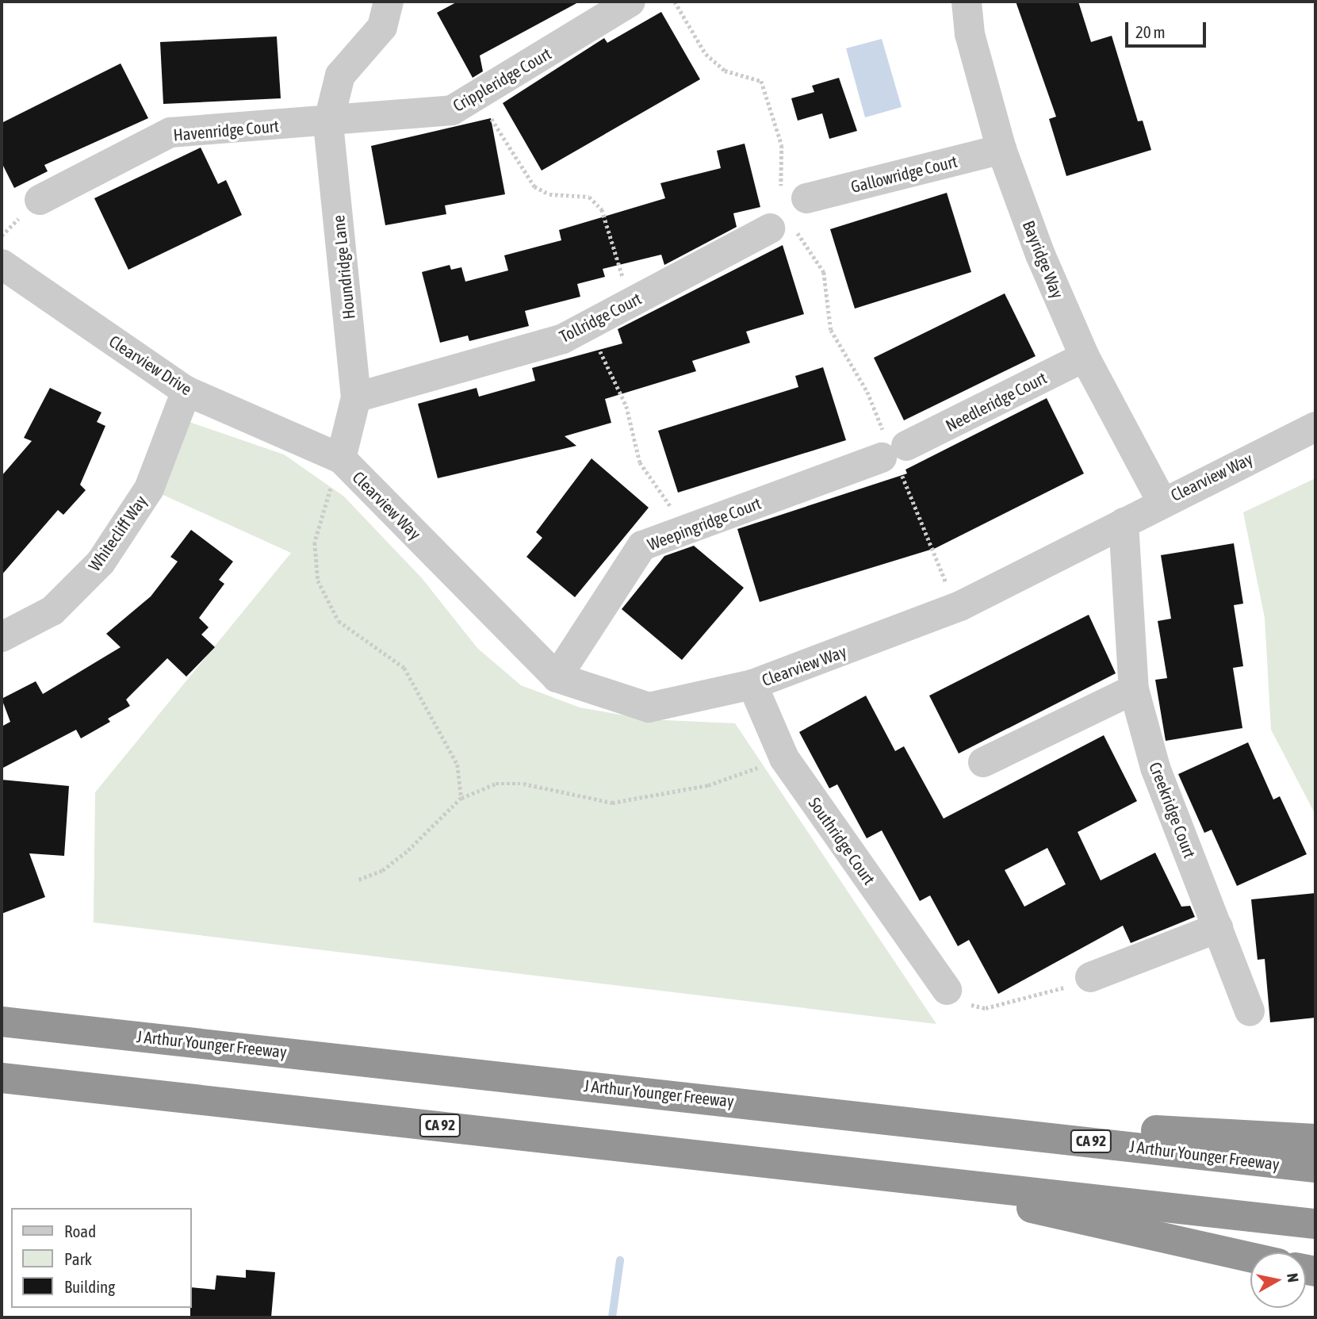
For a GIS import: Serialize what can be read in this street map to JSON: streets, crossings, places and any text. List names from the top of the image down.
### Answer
{
  "streets": {
    "highway": ["J Arthur Younger Freeway", "CA 92"],
    "street": [
      "Crippleridge Court",
      "Havenridge Court",
      "Gallowridge Court",
      "Bayridge Way",
      "Houndridge Lane",
      "Tollridge Court",
      "Clearview Drive",
      "Needleridge Court",
      "Clearview Way",
      "Weepingridge Court",
      "Whitecliff Way",
      "Creekridge Court",
      "Southridge Court"
    ]
  },
  "crossings": [
    ["Crippleridge Court", "Havenridge Court"],
    ["Crippleridge Court", "Houndridge Lane"],
    ["Havenridge Court", "Houndridge Lane"],
    ["Gallowridge Court", "Bayridge Way"],
    ["Bayridge Way", "Needleridge Court"],
    ["Bayridge Way", "Clearview Way"],
    ["Houndridge Lane", "Tollridge Court"],
    ["Houndridge Lane", "Clearview Drive"],
    ["Houndridge Lane", "Clearview Way"],
    ["Clearview Drive", "Clearview Way"],
    ["Clearview Drive", "Whitecliff Way"],
    ["Needleridge Court", "Weepingridge Court"],
    ["Clearview Way", "Weepingridge Court"],
    ["Clearview Way", "Creekridge Court"],
    ["Clearview Way", "Southridge Court"]
  ],
  "legend": ["Road", "Park", "Building"],
  "scale_bar": "20 m",
  "north": "right"
}
